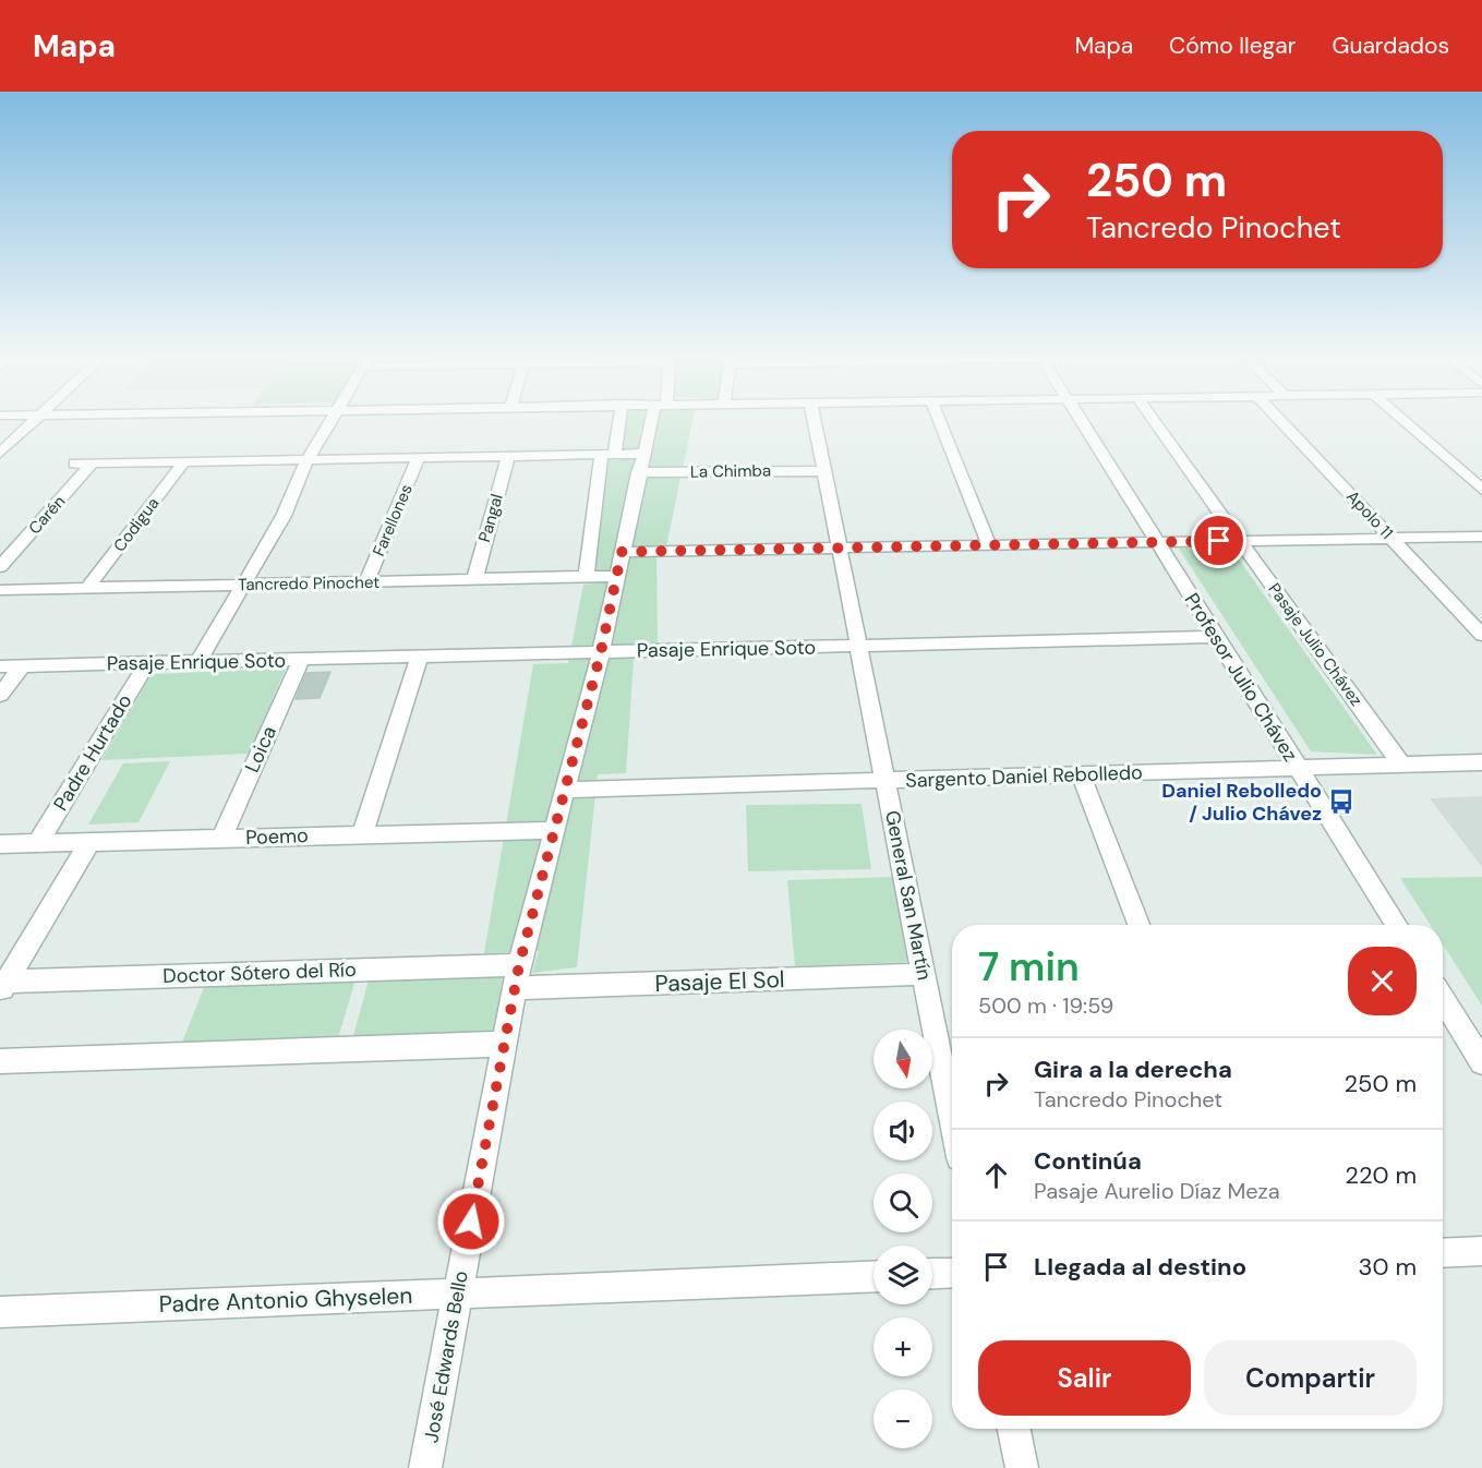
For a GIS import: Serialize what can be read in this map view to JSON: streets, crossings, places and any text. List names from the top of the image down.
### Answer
{
  "streets": {
    "street": [
      "La Chimba",
      "Carén",
      "Apolo 11",
      "Pangal",
      "Farellones",
      "Codigua",
      "Tancredo Pinochet",
      "Pasaje Julio Chávez",
      "Pasaje Enrique Soto",
      "Profesor Julio Chávez",
      "Loica",
      "Padre Hurtado",
      "Sargento Daniel Rebolledo",
      "Poemo",
      "General San Martín",
      "Doctor Sótero del Río",
      "Pasaje El Sol",
      "Padre Antonio Ghyselen",
      "José Edwards Bello"
    ]
  },
  "crossings": [
    ["La Chimba", "Carén"],
    ["La Chimba", "Pangal"],
    ["La Chimba", "Farellones"],
    ["La Chimba", "Codigua"],
    ["La Chimba", "General San Martín"],
    ["La Chimba", "José Edwards Bello"],
    ["Pangal", "Tancredo Pinochet"],
    ["Farellones", "Tancredo Pinochet"],
    ["Codigua", "Tancredo Pinochet"],
    ["Tancredo Pinochet", "José Edwards Bello"],
    ["Pasaje Julio Chávez", "Sargento Daniel Rebolledo"],
    ["Pasaje Enrique Soto", "Profesor Julio Chávez"],
    ["Pasaje Enrique Soto", "Loica"],
    ["Pasaje Enrique Soto", "Padre Hurtado"],
    ["Pasaje Enrique Soto", "General San Martín"],
    ["Pasaje Enrique Soto", "José Edwards Bello"],
    ["Profesor Julio Chávez", "Sargento Daniel Rebolledo"],
    ["Loica", "Poemo"],
    ["Padre Hurtado", "Poemo"],
    ["Sargento Daniel Rebolledo", "General San Martín"],
    ["Sargento Daniel Rebolledo", "José Edwards Bello"],
    ["Poemo", "José Edwards Bello"],
    ["General San Martín", "Pasaje El Sol"],
    ["Doctor Sótero del Río", "Pasaje El Sol"],
    ["Doctor Sótero del Río", "José Edwards Bello"],
    ["Pasaje El Sol", "José Edwards Bello"],
    ["Padre Antonio Ghyselen", "José Edwards Bello"]
  ],
  "places": {
    "bus stop": ["Daniel Rebolledo / Julio Chávez"]
  },
  "north": "bottom",
  "page": {
    "header": "Mapa",
    "nav": ["Mapa", "Cómo llegar", "Guardados"],
    "turn": ["250 m", "Tancredo Pinochet"],
    "heading": ["7 min", "500 m · 19:59"],
    "map_buttons": ["+", "−"],
    "list": [
      {
        "name": "Gira a la derecha",
        "note": "Tancredo Pinochet",
        "value": "250 m"
      },
      {
        "name": "Continúa",
        "note": "Pasaje Aurelio Díaz Meza",
        "value": "220 m"
      },
      {
        "name": "Llegada al destino",
        "value": "30 m"
      }
    ],
    "buttons": ["Salir", "Compartir"]
  }
}
